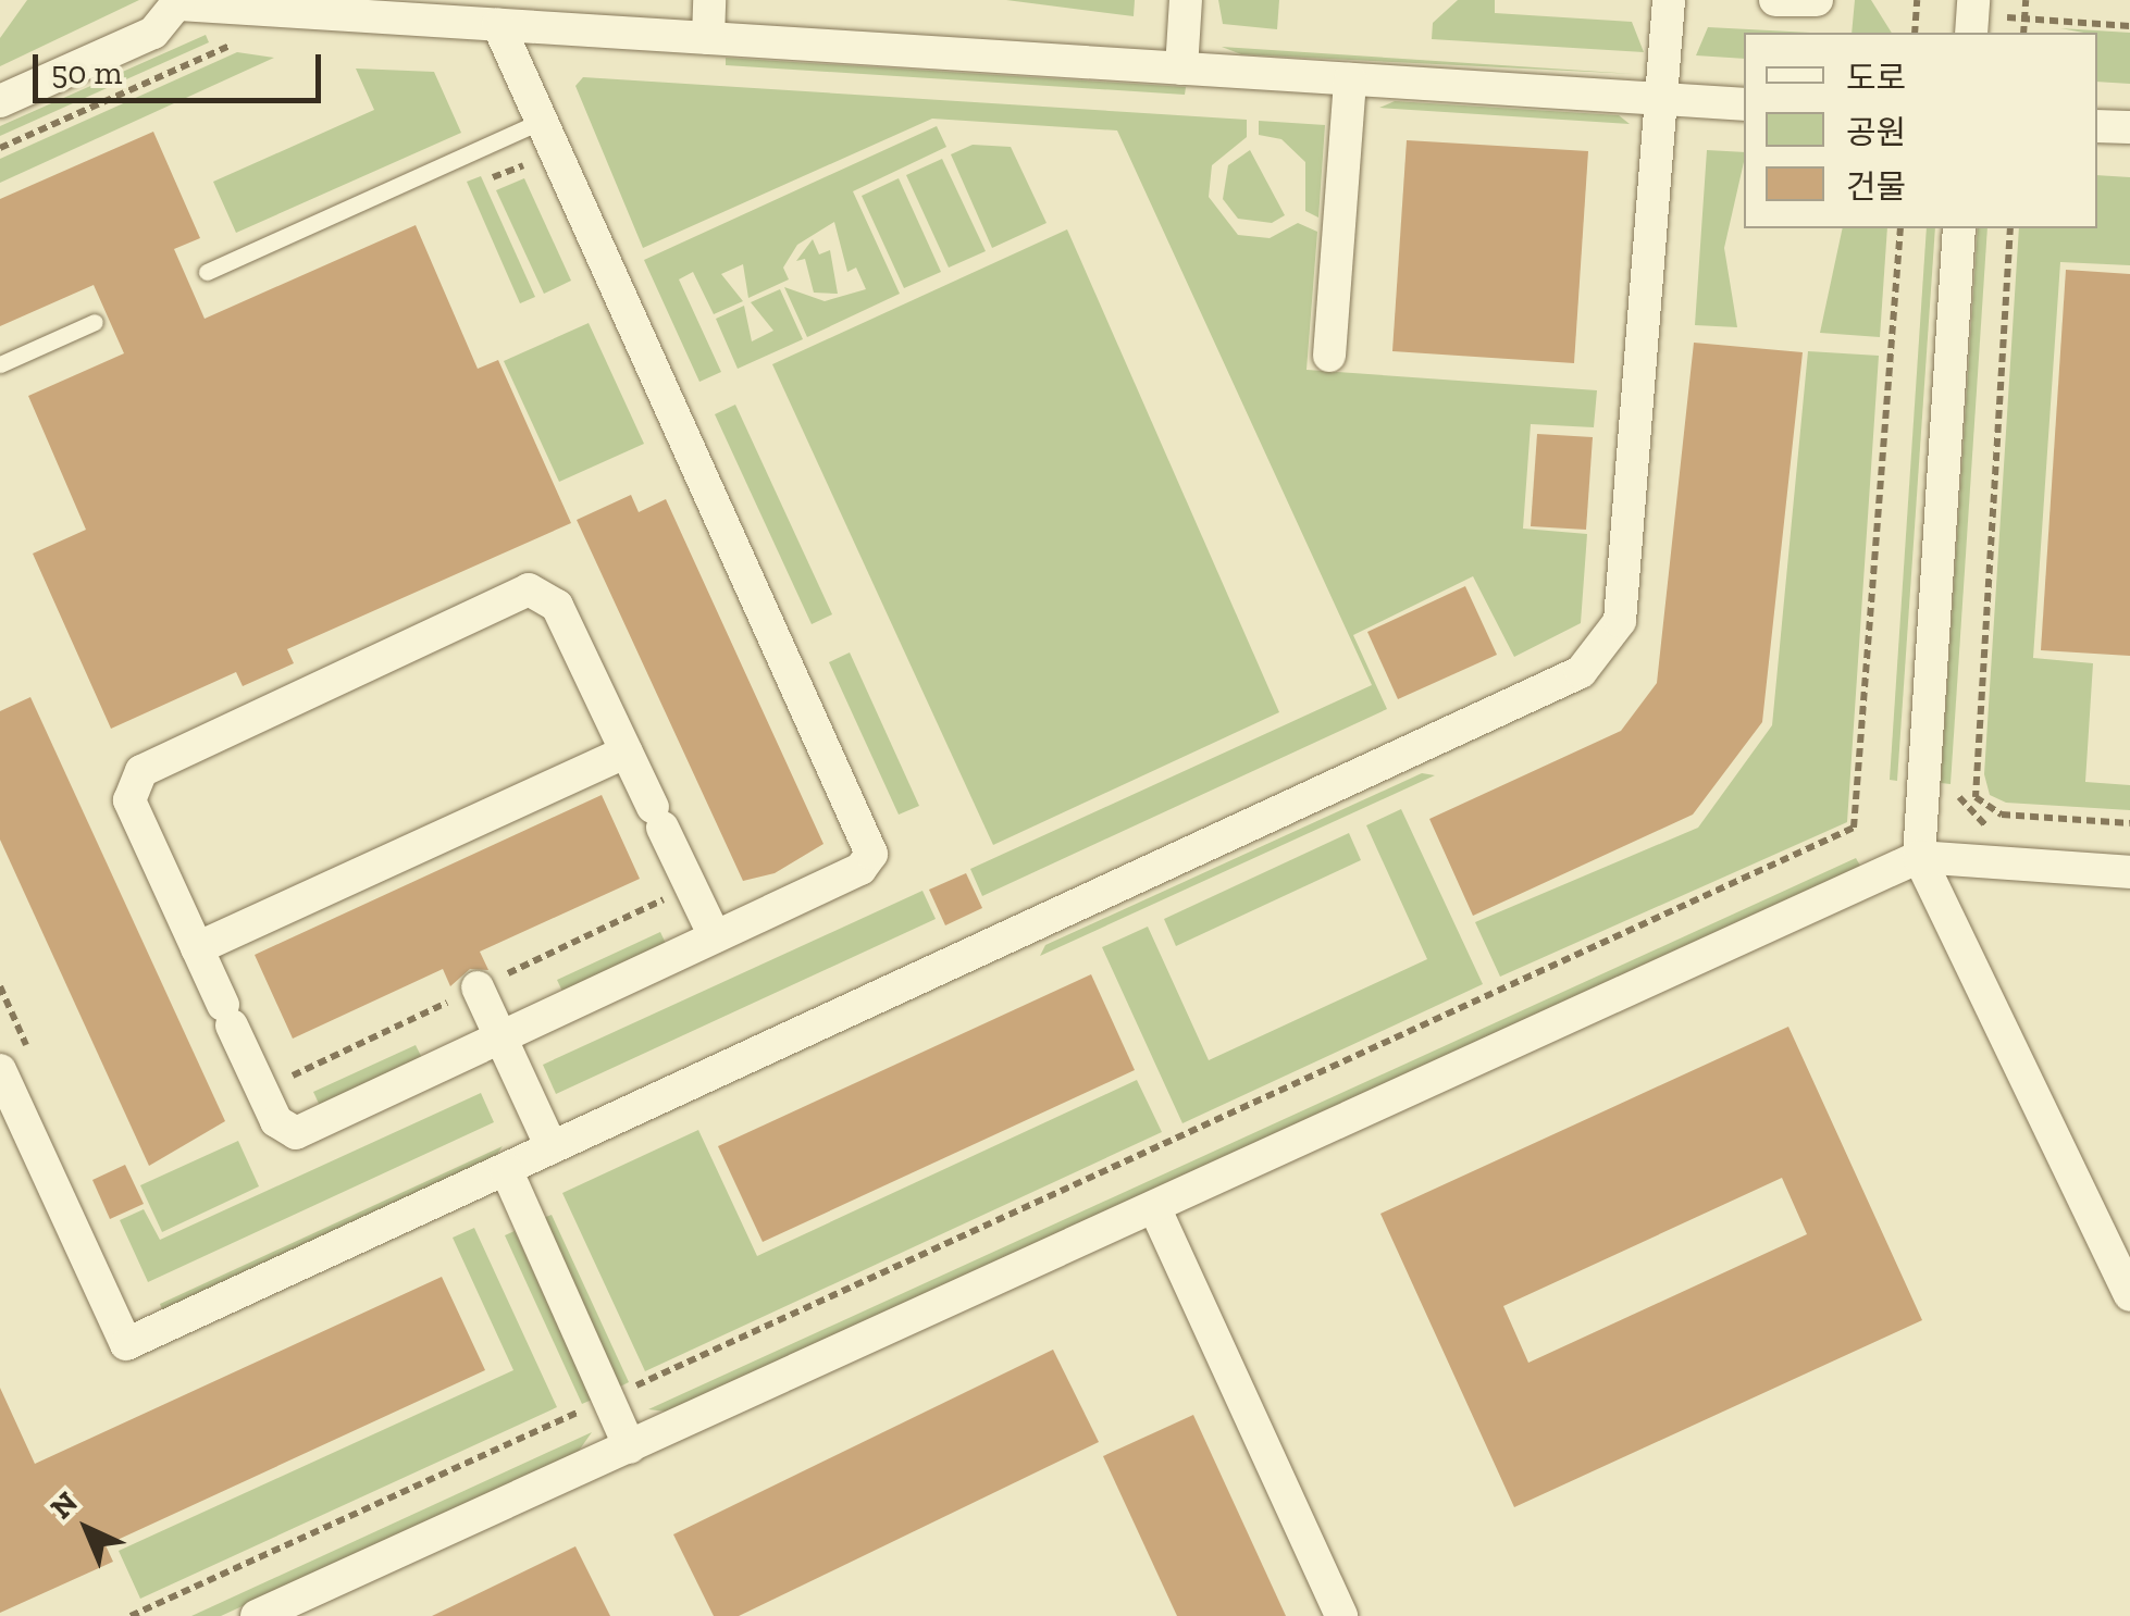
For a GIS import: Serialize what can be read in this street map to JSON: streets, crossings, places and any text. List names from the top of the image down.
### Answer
{
  "legend": ["도로", "공원", "건물"],
  "scale_bar": "50 m",
  "north": "top left"
}
